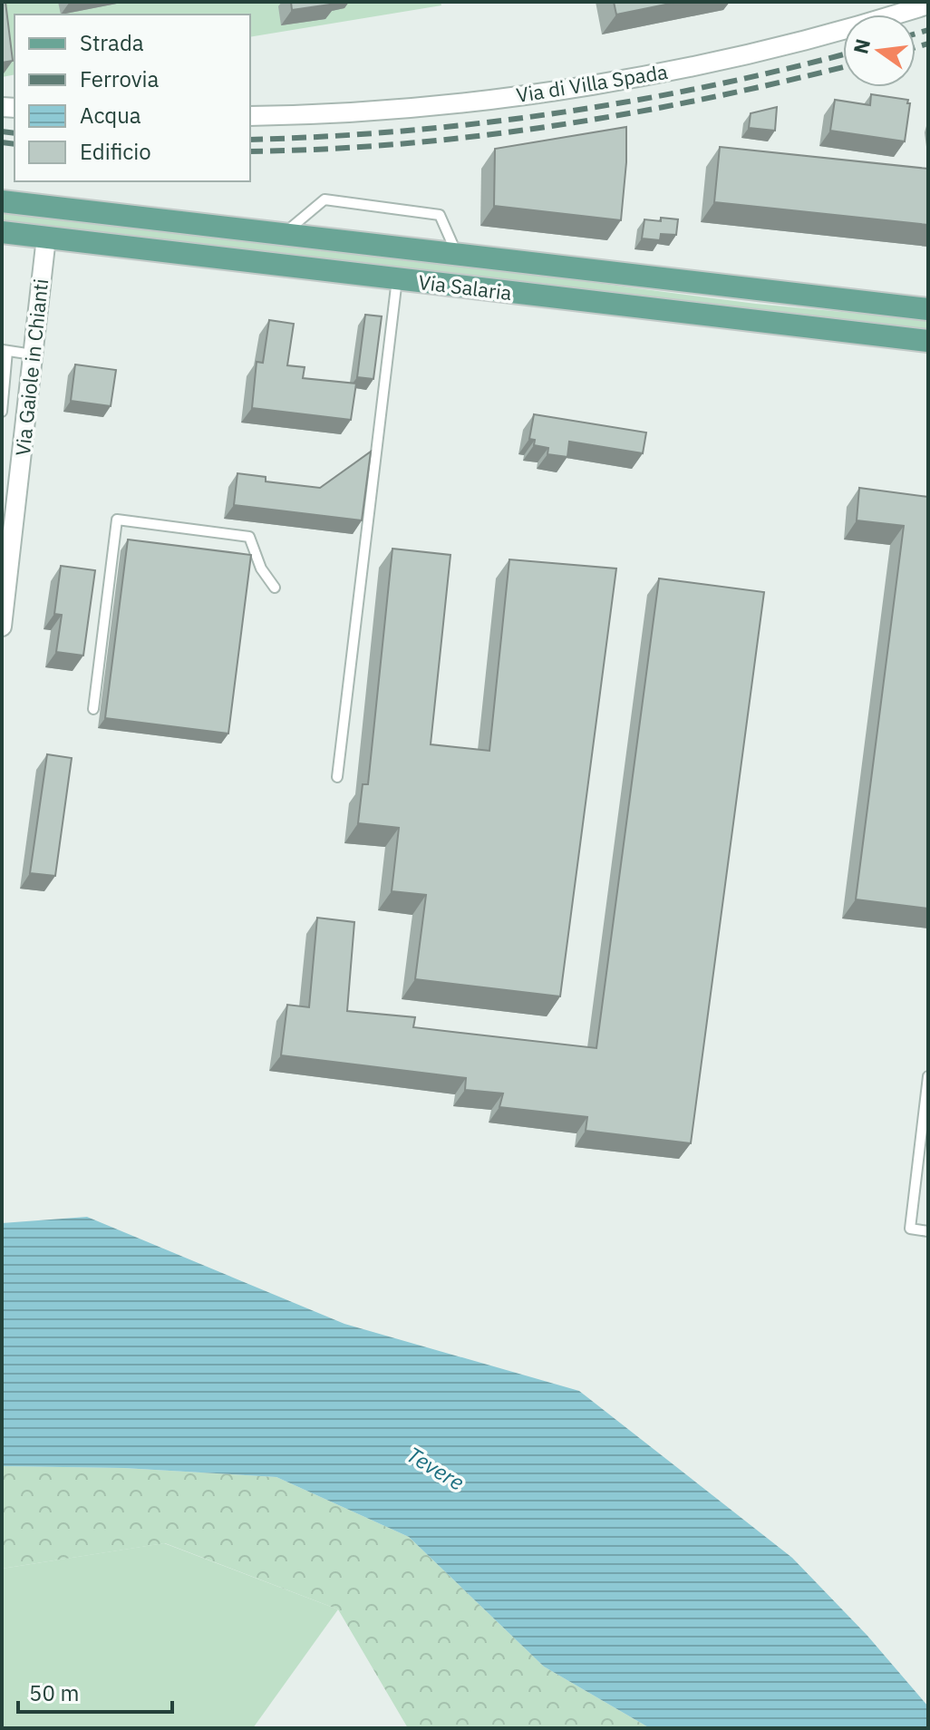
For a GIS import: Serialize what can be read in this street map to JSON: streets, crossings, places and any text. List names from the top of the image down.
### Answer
{
  "streets": {
    "main road": ["Via Salaria"],
    "street": ["Via di Villa Spada", "Via Gaiole in Chianti"]
  },
  "crossings": [
    ["Via Salaria", "Via Gaiole in Chianti"]
  ],
  "water": ["Tevere"],
  "legend": [
    "Strada",
    "Ferrovia",
    "Acqua",
    "Edificio"
  ],
  "scale_bar": "50 m",
  "north": "left"
}
